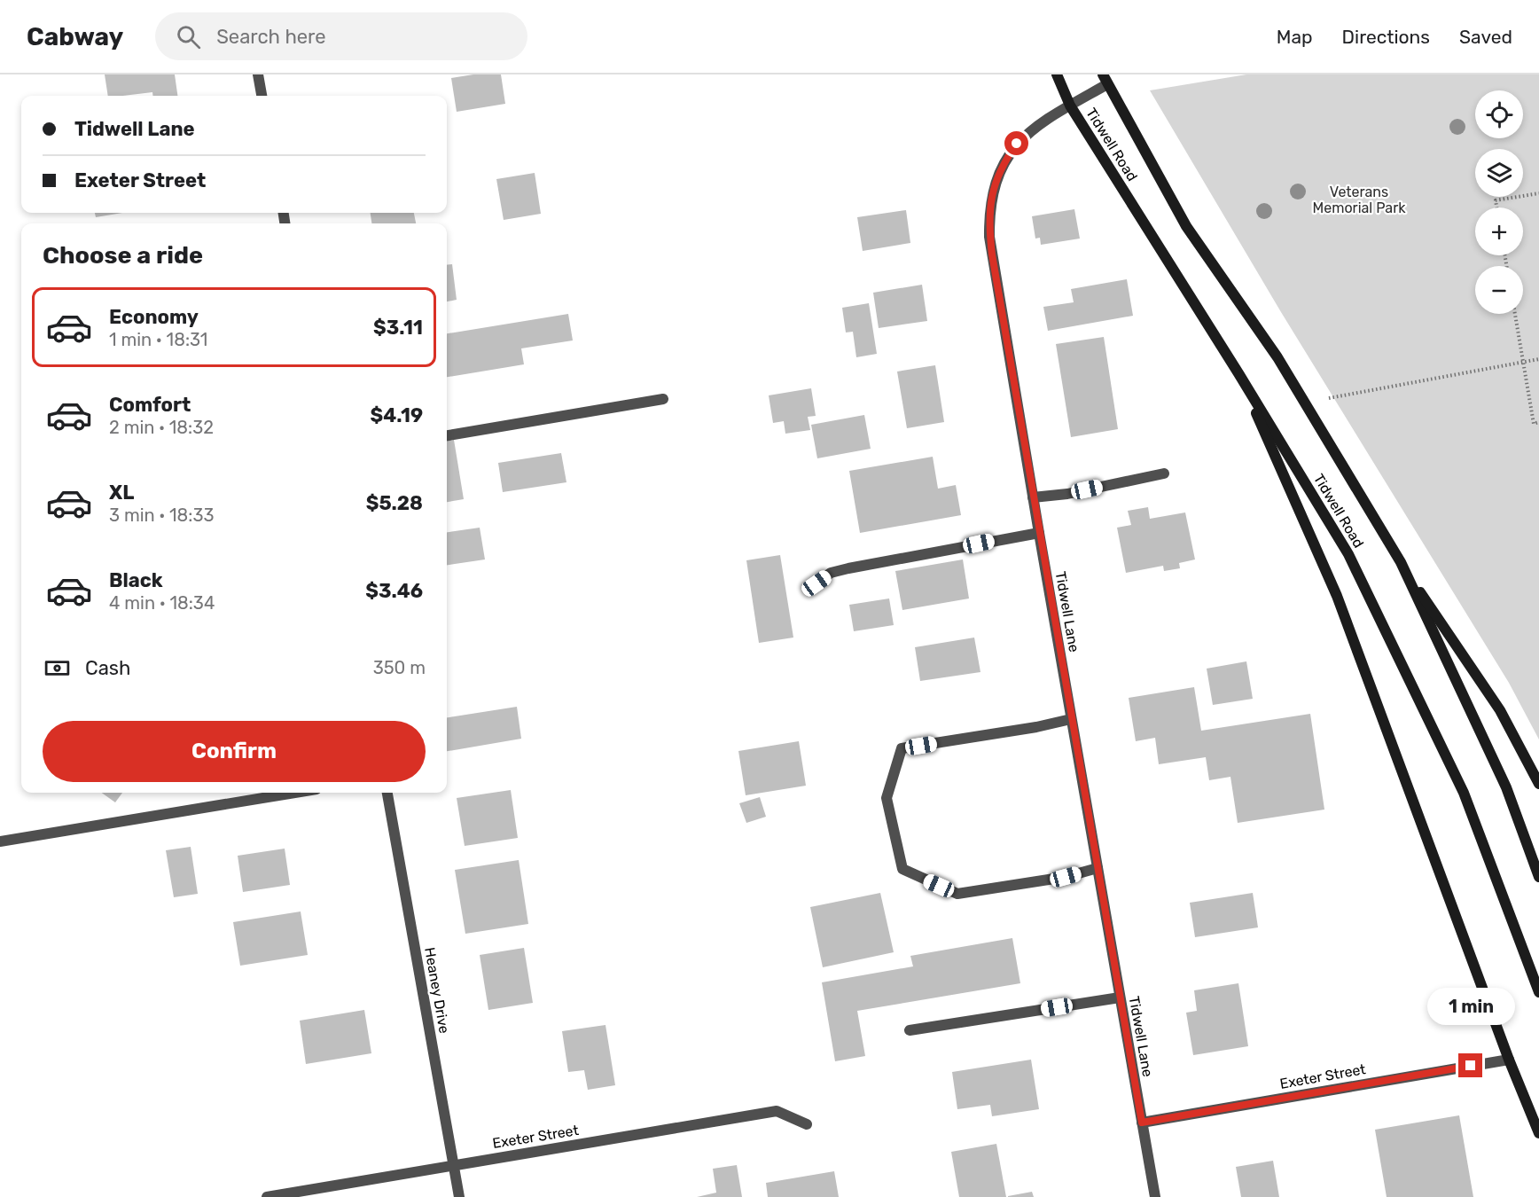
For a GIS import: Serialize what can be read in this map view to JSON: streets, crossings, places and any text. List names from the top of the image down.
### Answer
{
  "streets": {
    "main road": ["Tidwell Road"],
    "street": ["Tidwell Lane", "Heaney Drive", "Exeter Street"]
  },
  "crossings": [
    ["Tidwell Road", "Tidwell Lane"],
    ["Tidwell Lane", "Exeter Street"],
    ["Heaney Drive", "Exeter Street"]
  ],
  "parks": ["Veterans Memorial Park"],
  "page": {
    "header": "Cabway",
    "search": "Search here",
    "nav": ["Map", "Directions", "Saved"],
    "map_buttons": ["+", "−"],
    "banner": ["Tidwell Lane", "Exeter Street"],
    "heading": "Choose a ride",
    "list": [
      {
        "name": "Economy",
        "note": "1 min · 18:31",
        "value": "$3.11"
      },
      {
        "name": "Comfort",
        "note": "2 min · 18:32",
        "value": "$4.19"
      },
      {
        "name": "XL",
        "note": "3 min · 18:33",
        "value": "$5.28"
      },
      {
        "name": "Black",
        "note": "4 min · 18:34",
        "value": "$3.46"
      }
    ],
    "pay": ["Cash", "350 m"],
    "buttons": "Confirm",
    "bubble": "1 min"
  }
}
